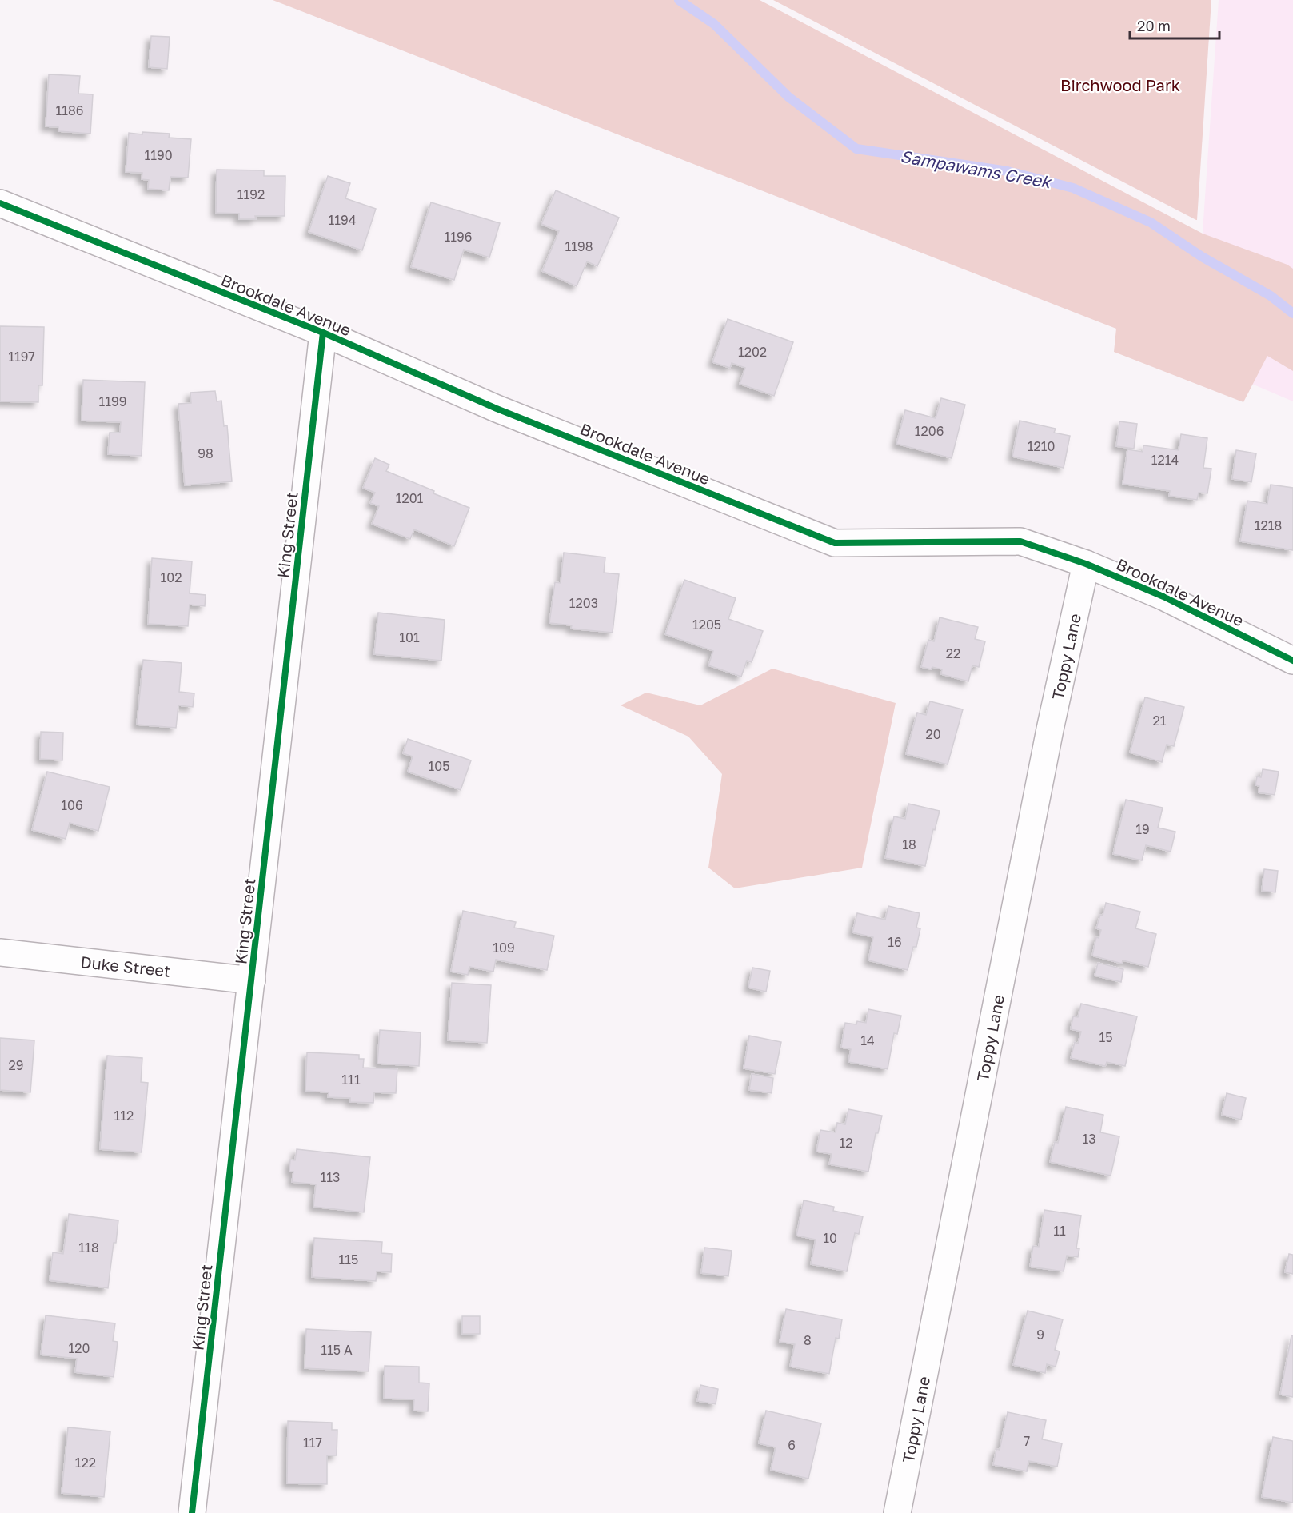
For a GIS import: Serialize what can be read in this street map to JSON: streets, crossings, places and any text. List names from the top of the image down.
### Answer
{
  "streets": {
    "street": [
      "Brookdale Avenue",
      "King Street",
      "Toppy Lane",
      "Duke Street"
    ]
  },
  "crossings": [
    ["Brookdale Avenue", "King Street"],
    ["Brookdale Avenue", "Toppy Lane"],
    ["King Street", "Duke Street"]
  ],
  "water": ["Sampawams Creek"],
  "parks": ["Birchwood Park"],
  "house_numbers": [
    "1186",
    "1190",
    "1192",
    "1194",
    "1196",
    "1198",
    "1202",
    "1197",
    "1199",
    "1206",
    "1210",
    "98",
    "1214",
    "1201",
    "1218",
    "102",
    "1203",
    "1205",
    "101",
    "22",
    "21",
    "20",
    "105",
    "106",
    "19",
    "18",
    "16",
    "109",
    "15",
    "14",
    "29",
    "111",
    "112",
    "13",
    "12",
    "113",
    "11",
    "10",
    "118",
    "115",
    "9",
    "8",
    "120",
    "115 A",
    "7",
    "117",
    "6",
    "122"
  ],
  "scale_bar": "20 m"
}
